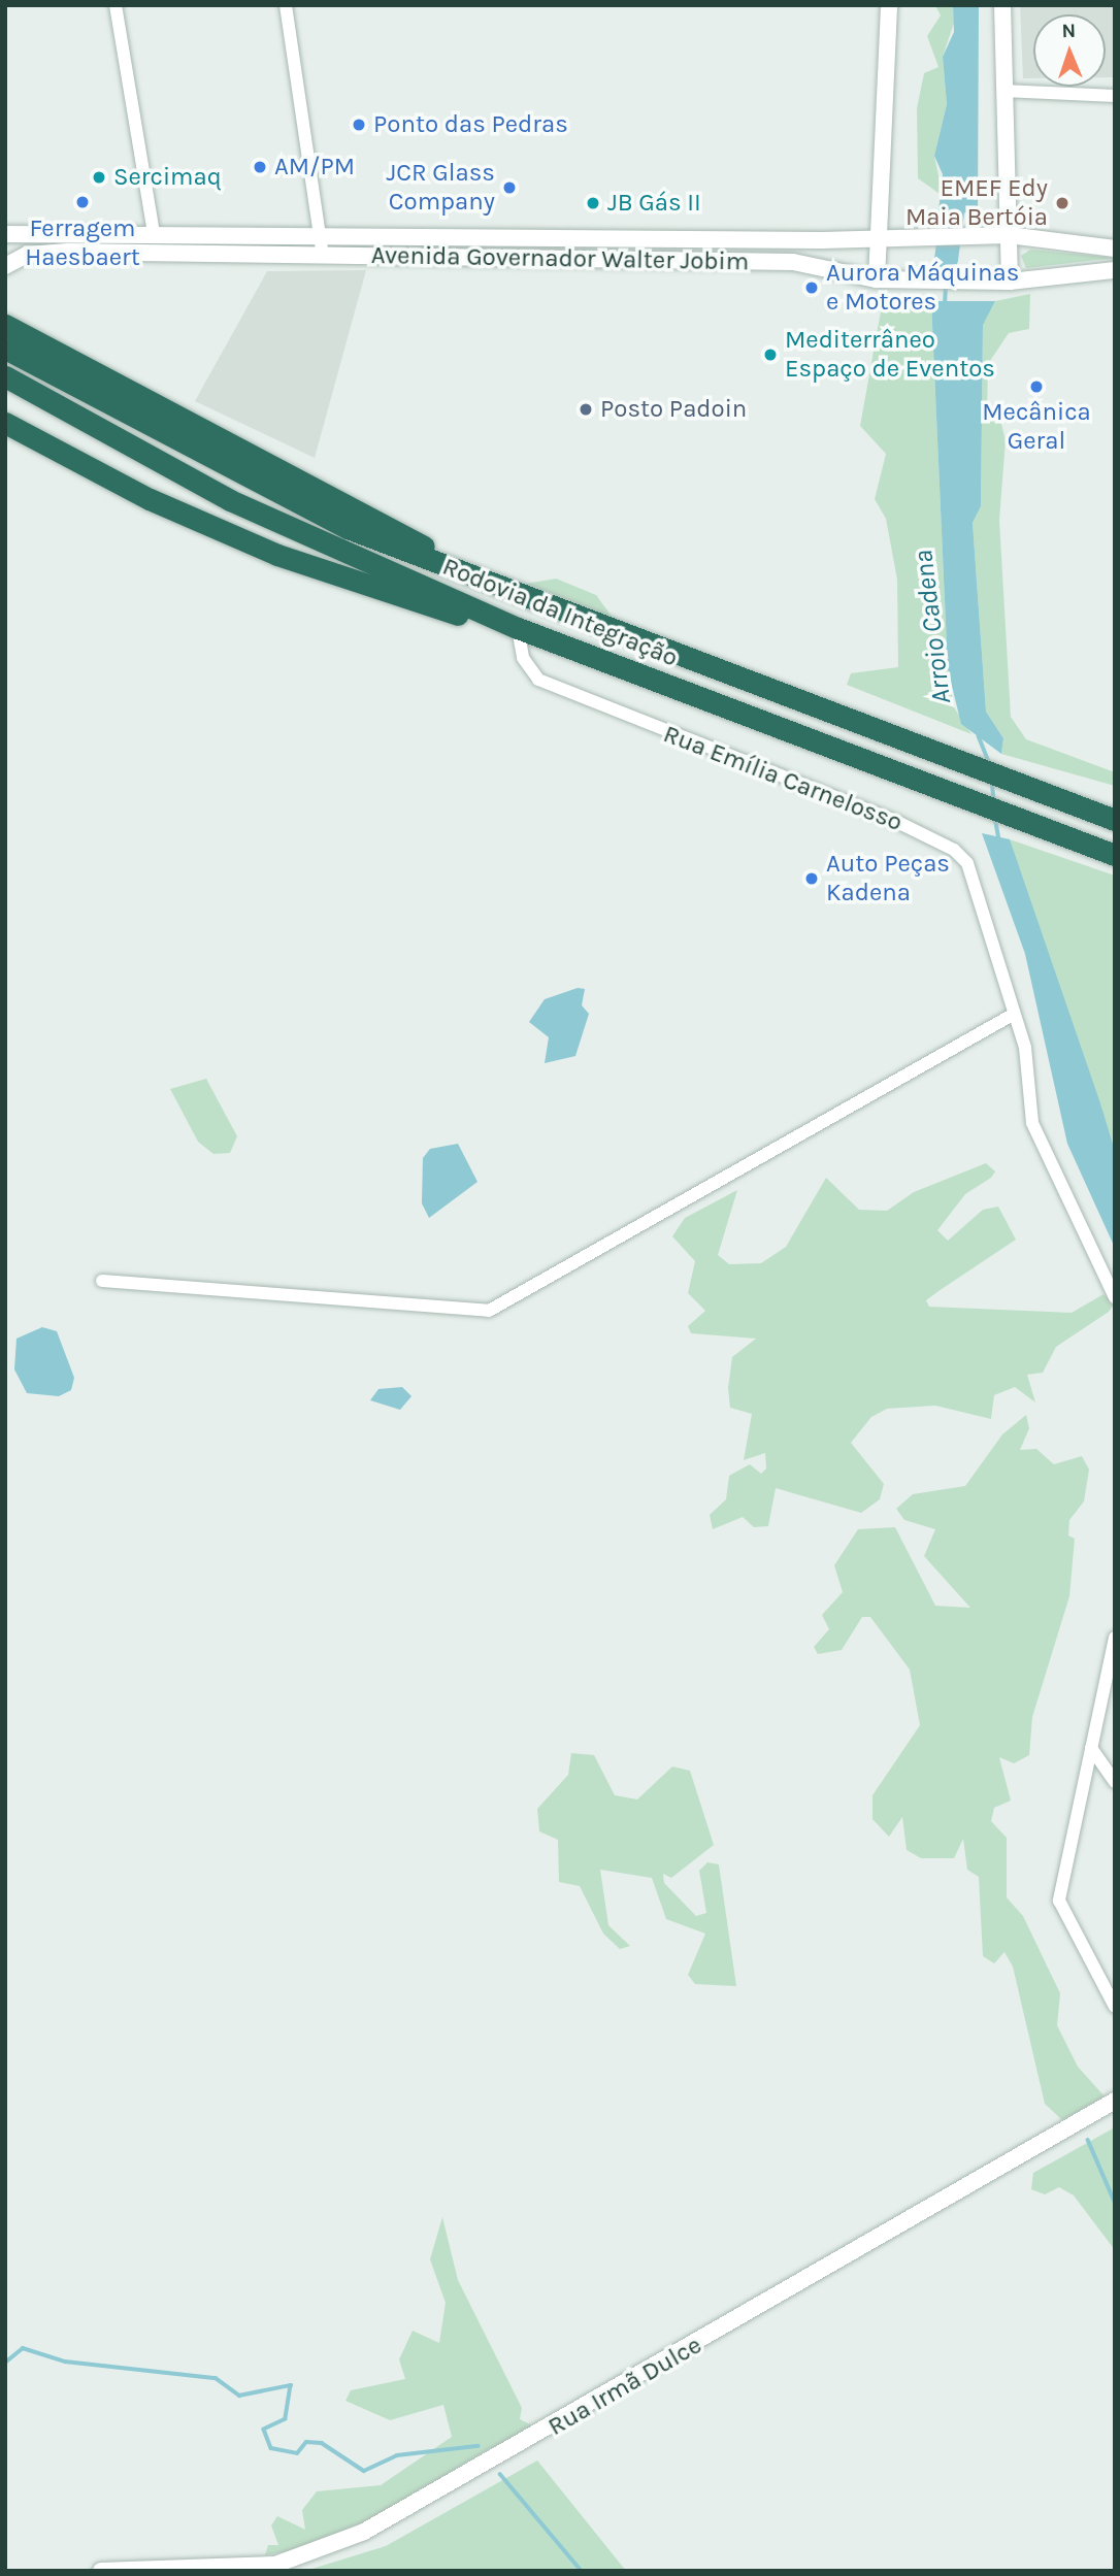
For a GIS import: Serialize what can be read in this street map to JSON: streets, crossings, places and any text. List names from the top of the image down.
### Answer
{
  "streets": {
    "highway": ["Rodovia da Integração"],
    "main road": ["Avenida Governador Walter Jobim", "Rua Irmã Dulce"],
    "street": ["Rua Emília Carnelosso"]
  },
  "crossings": [
    ["Rodovia da Integração", "Rua Emília Carnelosso"]
  ],
  "water": ["Arroio Cadena"],
  "places": [
    "Ponto das Pedras",
    "AM/PM",
    "Sercimaq",
    "JCR Glass Company",
    "Ferragem Haesbaert",
    "JB Gás II",
    "EMEF Edy Maia Bertóia",
    "Aurora Máquinas e Motores",
    "Mediterrâneo Espaço de Eventos",
    "Mecânica Geral",
    "Posto Padoin",
    "Auto Peças Kadena"
  ],
  "north": "top"
}
